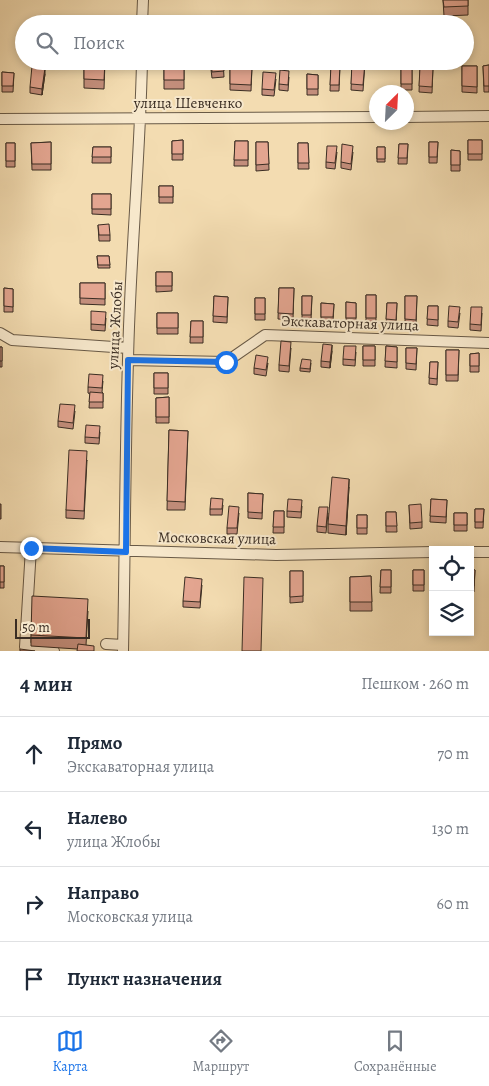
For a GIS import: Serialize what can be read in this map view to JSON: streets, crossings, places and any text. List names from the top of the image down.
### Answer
{
  "streets": {
    "street": [
      "улица Шевченко",
      "Экскаваторная улица",
      "улица Жлобы",
      "Московская улица"
    ]
  },
  "crossings": [
    ["улица Шевченко", "улица Жлобы"],
    ["Экскаваторная улица", "улица Жлобы"],
    ["улица Жлобы", "Московская улица"]
  ],
  "scale_bar": "50 m",
  "north": "top right",
  "page": {
    "search": "Поиск",
    "scale": "50 m",
    "heading": ["4 мин", "Пешком · 260 m"],
    "list": [
      ["Прямо", "Экскаваторная улица", "70 m"],
      ["Налево", "улица Жлобы", "130 m"],
      ["Направо", "Московская улица", "60 m"],
      "Пункт назначения"
    ],
    "nav": ["Карта", "Маршрут", "Сохранённые"]
  }
}
